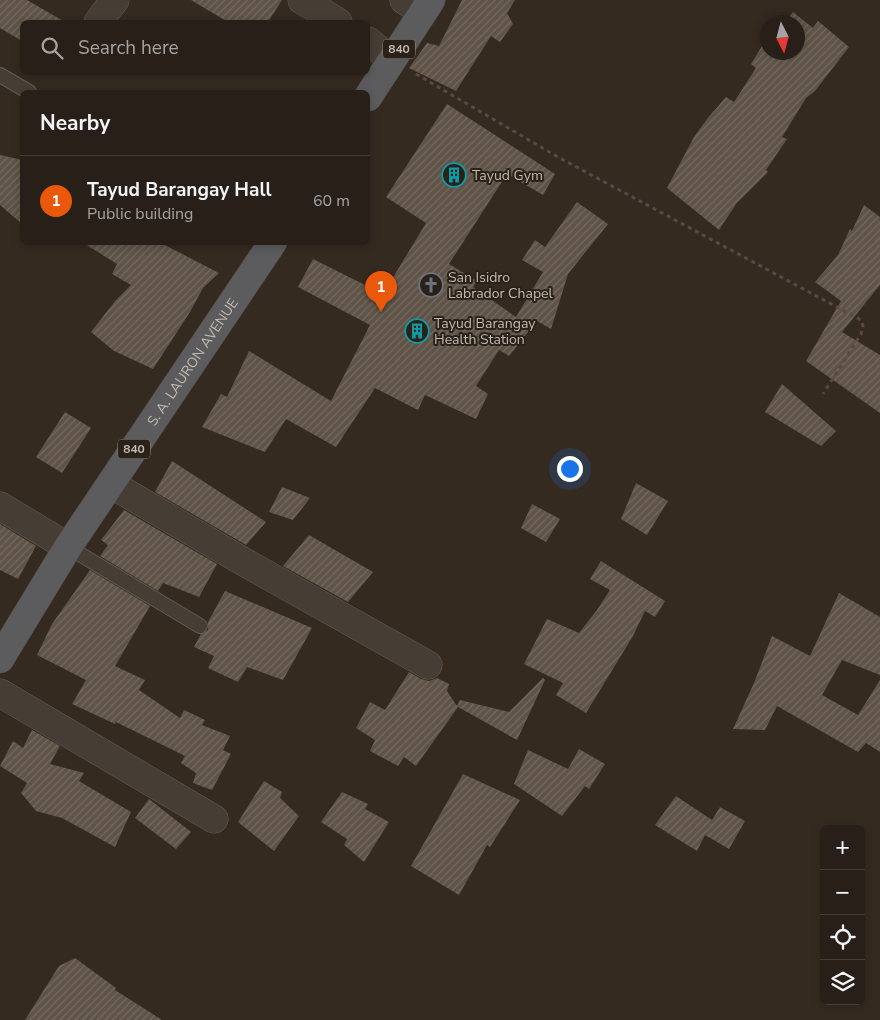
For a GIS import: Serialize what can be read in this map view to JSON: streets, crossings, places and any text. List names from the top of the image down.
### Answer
{
  "streets": {
    "highway": ["840", "S. A. LAURON AVENUE"]
  },
  "places": {
    "building": ["Tayud Gym", "Tayud Barangay Health Station"],
    "church": ["San Isidro Labrador Chapel"]
  },
  "north": "bottom",
  "page": {
    "search": "Search here",
    "heading": "Nearby",
    "list": [
      {
        "mark": "1",
        "name": "Tayud Barangay Hall",
        "note": "Public building",
        "value": "60 m"
      }
    ],
    "pins": "1",
    "map_buttons": ["+", "−"]
  }
}
